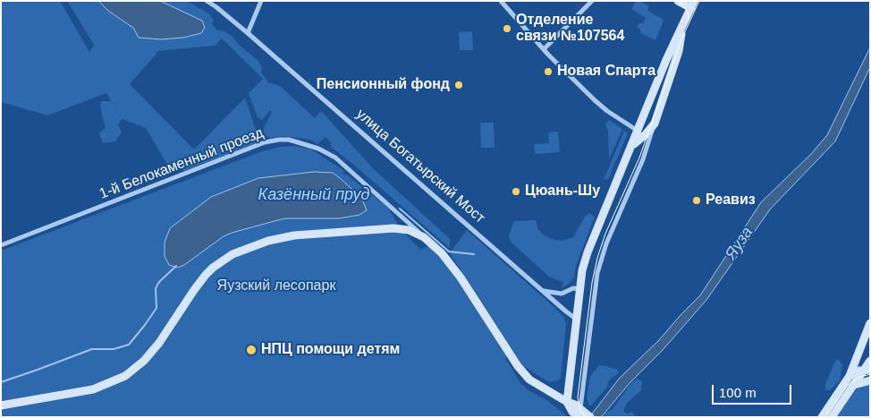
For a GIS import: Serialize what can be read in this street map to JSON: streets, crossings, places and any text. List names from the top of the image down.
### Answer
{
  "streets": {
    "street": ["1-й Белокаменный проезд", "улица Богатырский Мост"]
  },
  "water": ["Казённый пруд", "Яуза"],
  "parks": ["Яузский лесопарк"],
  "places": [
    "Отделение связи №107564",
    "Новая Спарта",
    "Пенсионный фонд",
    "Цюань-Шу",
    "Реавиз",
    "НПЦ помощи детям"
  ],
  "scale_bar": "100 m"
}
